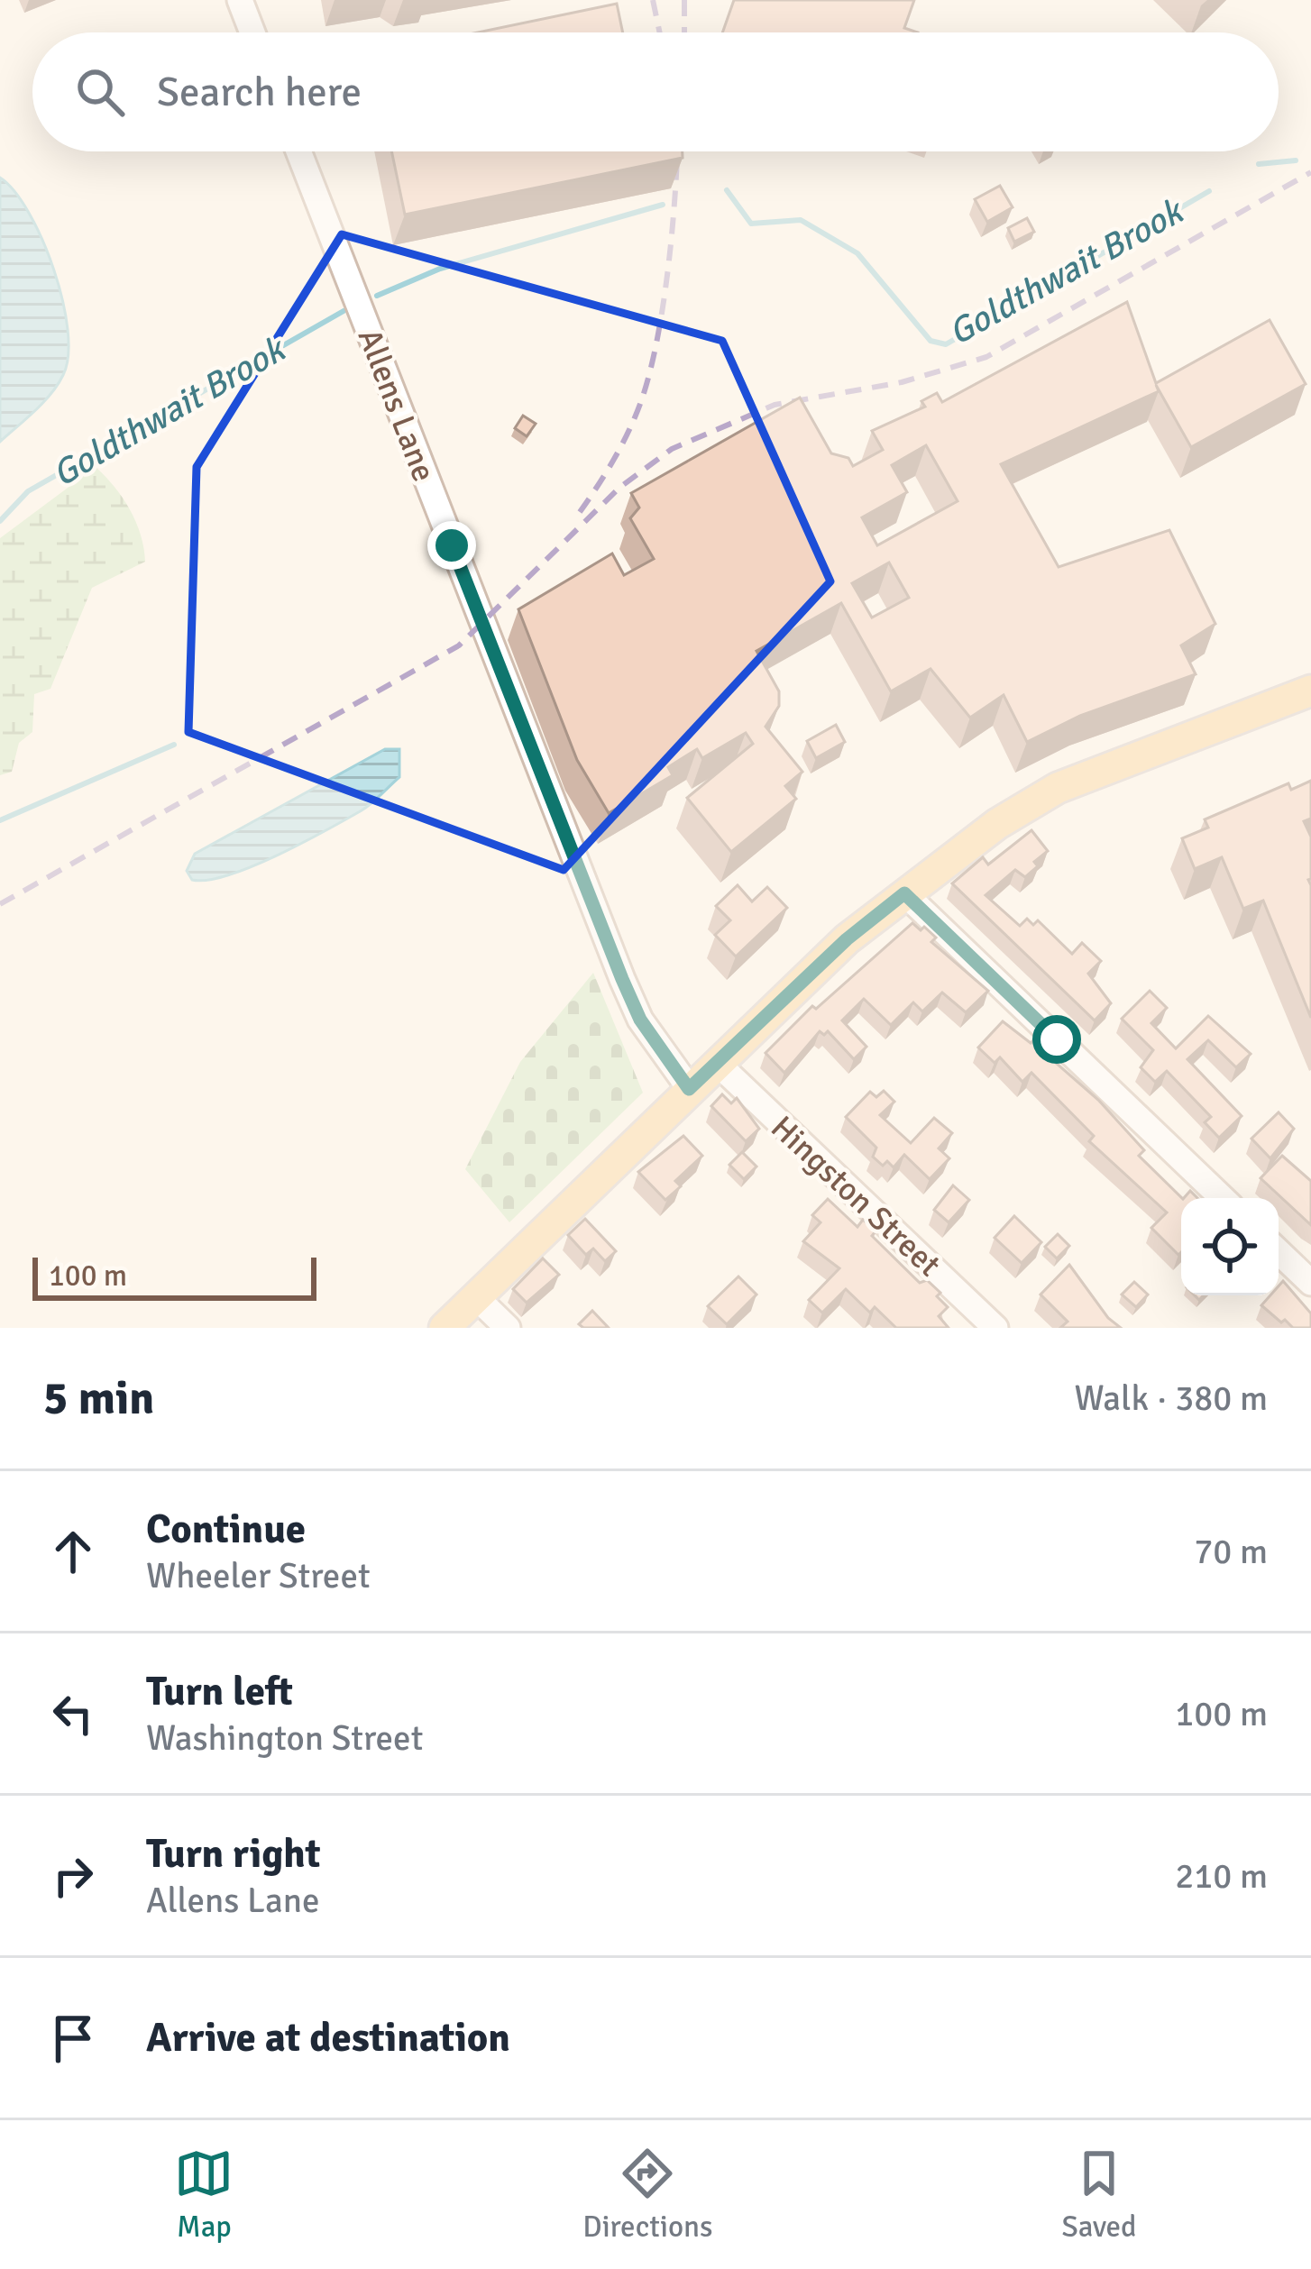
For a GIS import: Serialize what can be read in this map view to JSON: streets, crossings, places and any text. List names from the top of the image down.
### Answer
{
  "streets": {
    "street": ["Allens Lane", "Hingston Street"]
  },
  "water": ["Goldthwait Brook"],
  "scale_bar": "100 m",
  "page": {
    "search": "Search here",
    "scale": "100 m",
    "heading": ["5 min", "Walk · 380 m"],
    "list": [
      ["Continue", "Wheeler Street", "70 m"],
      ["Turn left", "Washington Street", "100 m"],
      ["Turn right", "Allens Lane", "210 m"],
      "Arrive at destination"
    ],
    "nav": ["Map", "Directions", "Saved"]
  }
}
